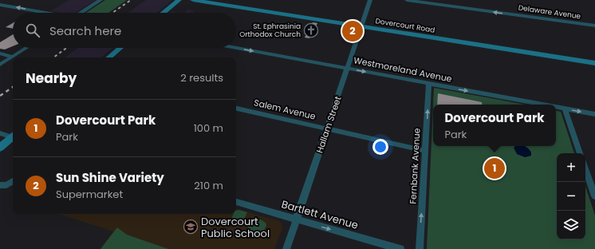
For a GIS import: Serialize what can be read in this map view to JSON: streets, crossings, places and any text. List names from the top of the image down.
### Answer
{
  "streets": {
    "street": [
      "Delaware Avenue",
      "Dovercourt Road",
      "Westmoreland Avenue",
      "Salem Avenue",
      "Hallam Street",
      "Fernbank Avenue",
      "Bartlett Avenue"
    ]
  },
  "crossings": [
    ["Dovercourt Road", "Hallam Street"],
    ["Westmoreland Avenue", "Hallam Street"],
    ["Westmoreland Avenue", "Fernbank Avenue"],
    ["Salem Avenue", "Hallam Street"],
    ["Salem Avenue", "Fernbank Avenue"],
    ["Hallam Street", "Bartlett Avenue"]
  ],
  "one_way": [
    "Delaware Avenue",
    "Westmoreland Avenue",
    "Fernbank Avenue",
    "Bartlett Avenue"
  ],
  "places": {
    "church": ["St. Ephrasinia Orthodox Church"],
    "school or university": ["Dovercourt Public School"]
  },
  "page": {
    "search": "Search here",
    "pins": ["2", "1"],
    "heading": ["Nearby", "2 results"],
    "list": [
      {
        "mark": "1",
        "name": "Dovercourt Park",
        "note": "Park",
        "value": "100 m"
      },
      {
        "mark": "2",
        "name": "Sun Shine Variety",
        "note": "Supermarket",
        "value": "210 m"
      }
    ],
    "popup": ["Dovercourt Park", "Park"],
    "map_buttons": ["+", "−"]
  }
}
